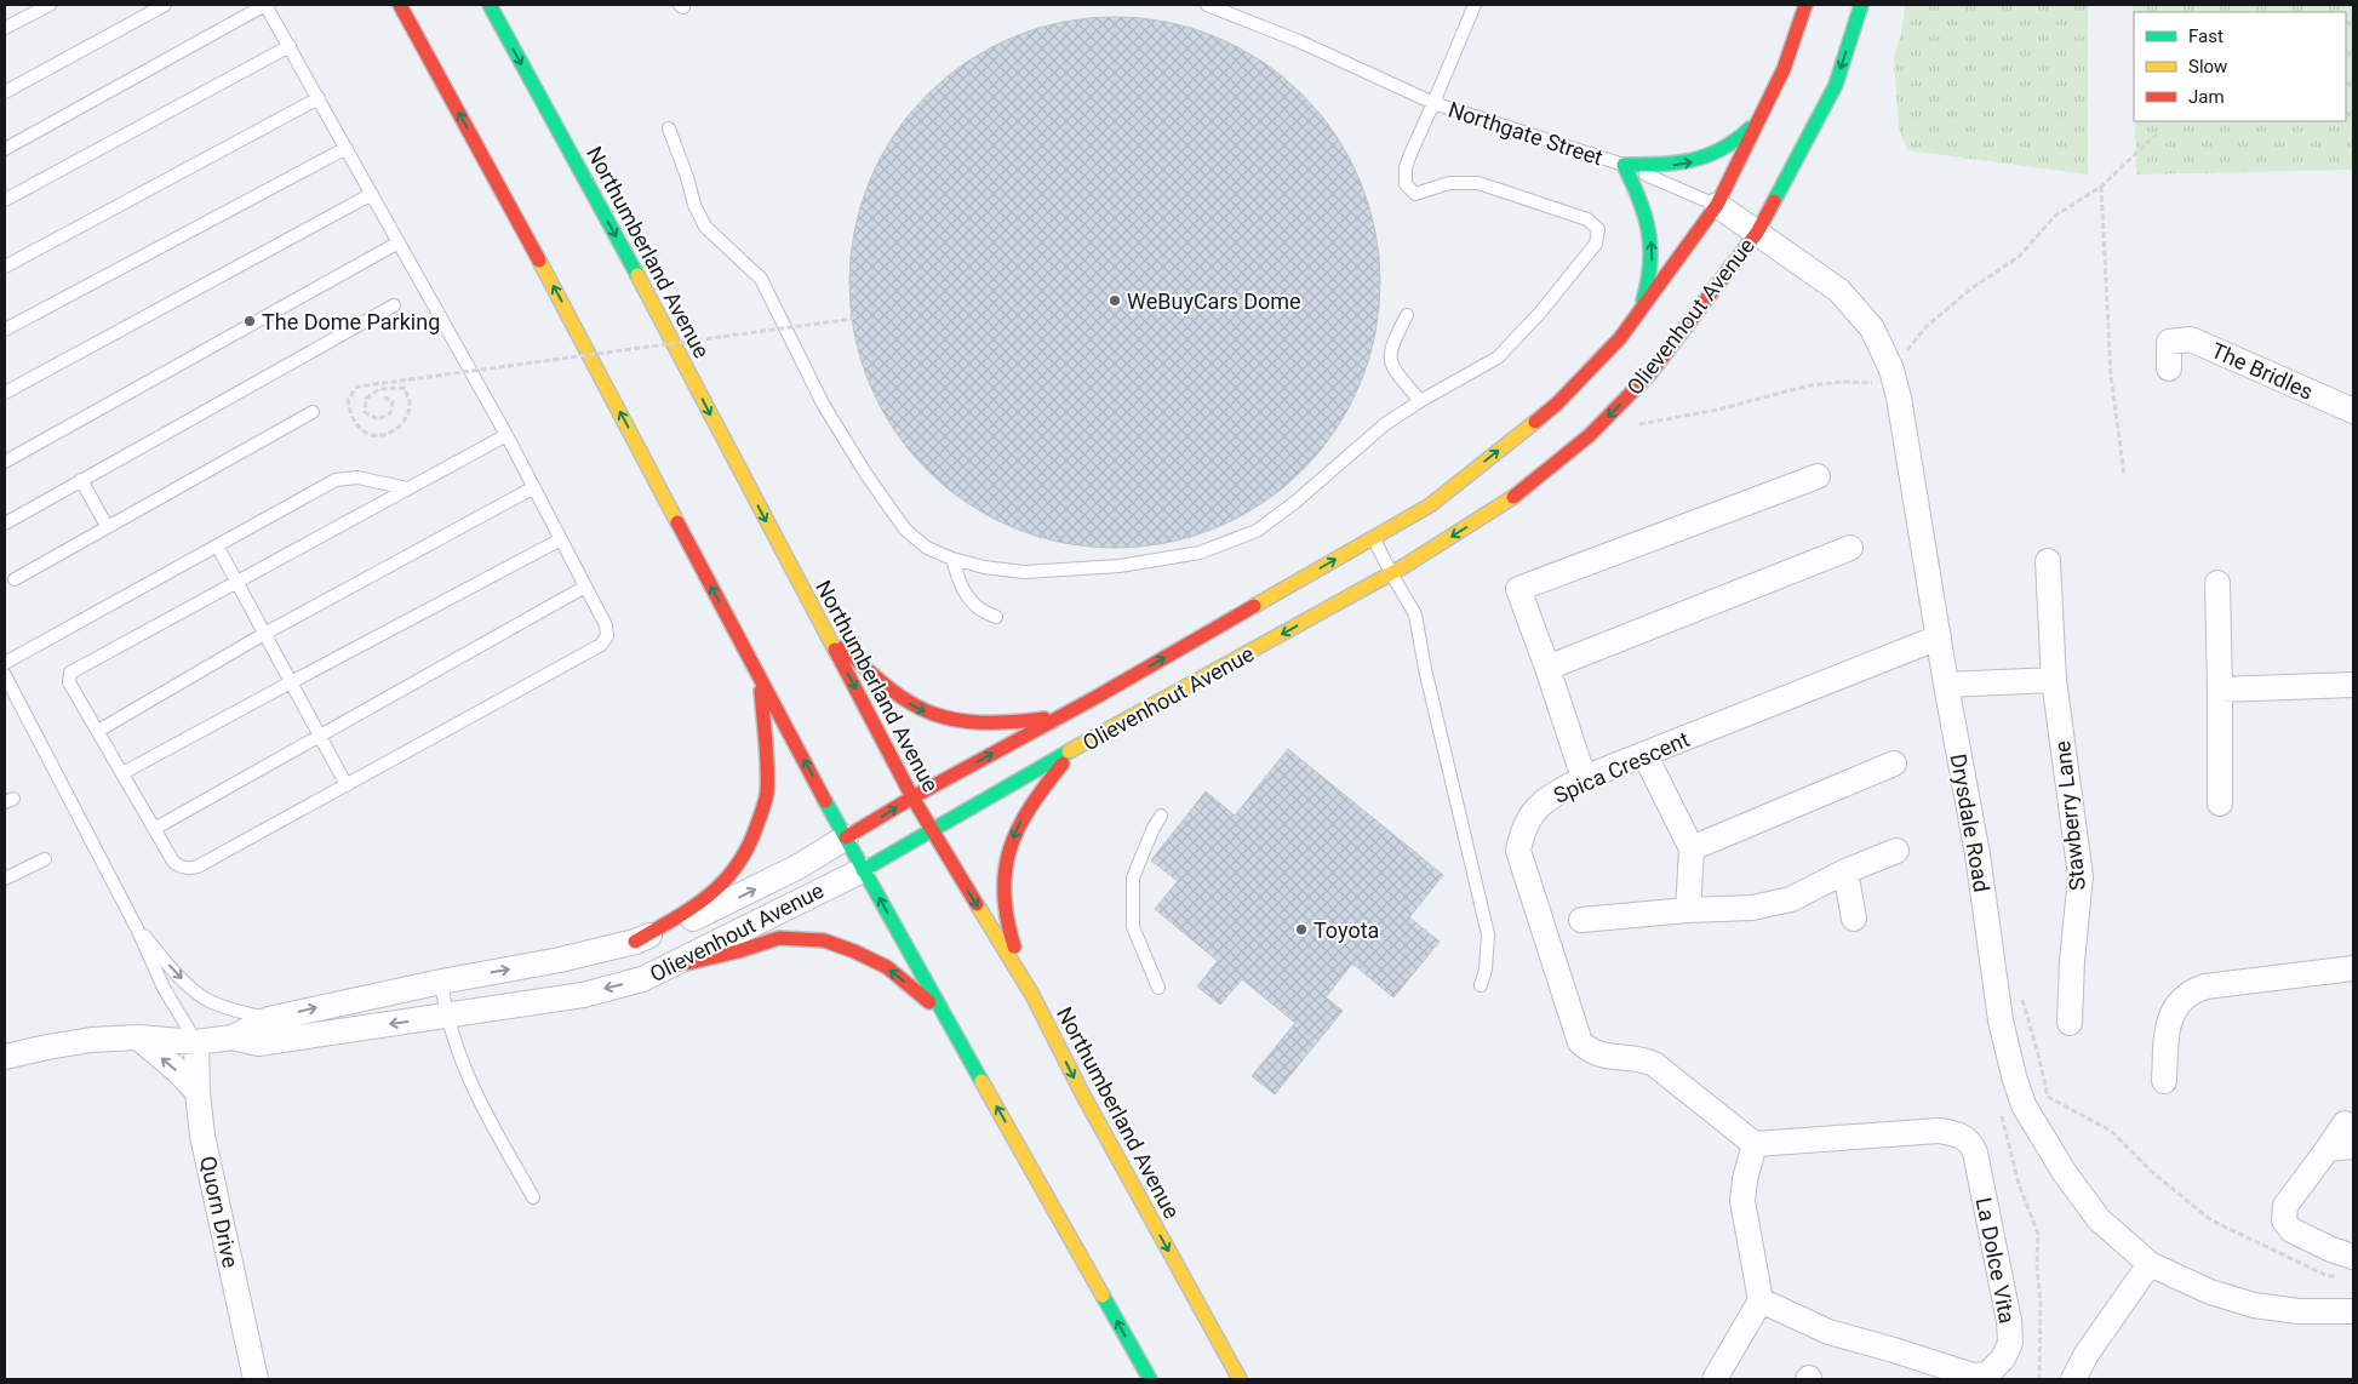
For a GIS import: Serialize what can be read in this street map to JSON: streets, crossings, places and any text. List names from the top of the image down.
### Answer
{
  "streets": {
    "main road": ["Northumberland Avenue", "Olievenhout Avenue"],
    "street": [
      "The Bridles",
      "Spica Crescent",
      "Stawberry Lane",
      "Drysdale Road",
      "Quorn Drive",
      "La Dolce Vita"
    ],
    "lane": ["Northgate Street"]
  },
  "crossings": [
    ["Northgate Street", "Olievenhout Avenue"],
    ["Northgate Street", "Drysdale Road"],
    ["Northumberland Avenue", "Olievenhout Avenue"],
    ["Olievenhout Avenue", "Drysdale Road"],
    ["Olievenhout Avenue", "Quorn Drive"],
    ["Spica Crescent", "Drysdale Road"],
    ["Spica Crescent", "La Dolce Vita"]
  ],
  "places": ["WeBuyCars Dome", "The Dome Parking", "Toyota"],
  "legend": ["Fast", "Slow", "Jam"]
}
